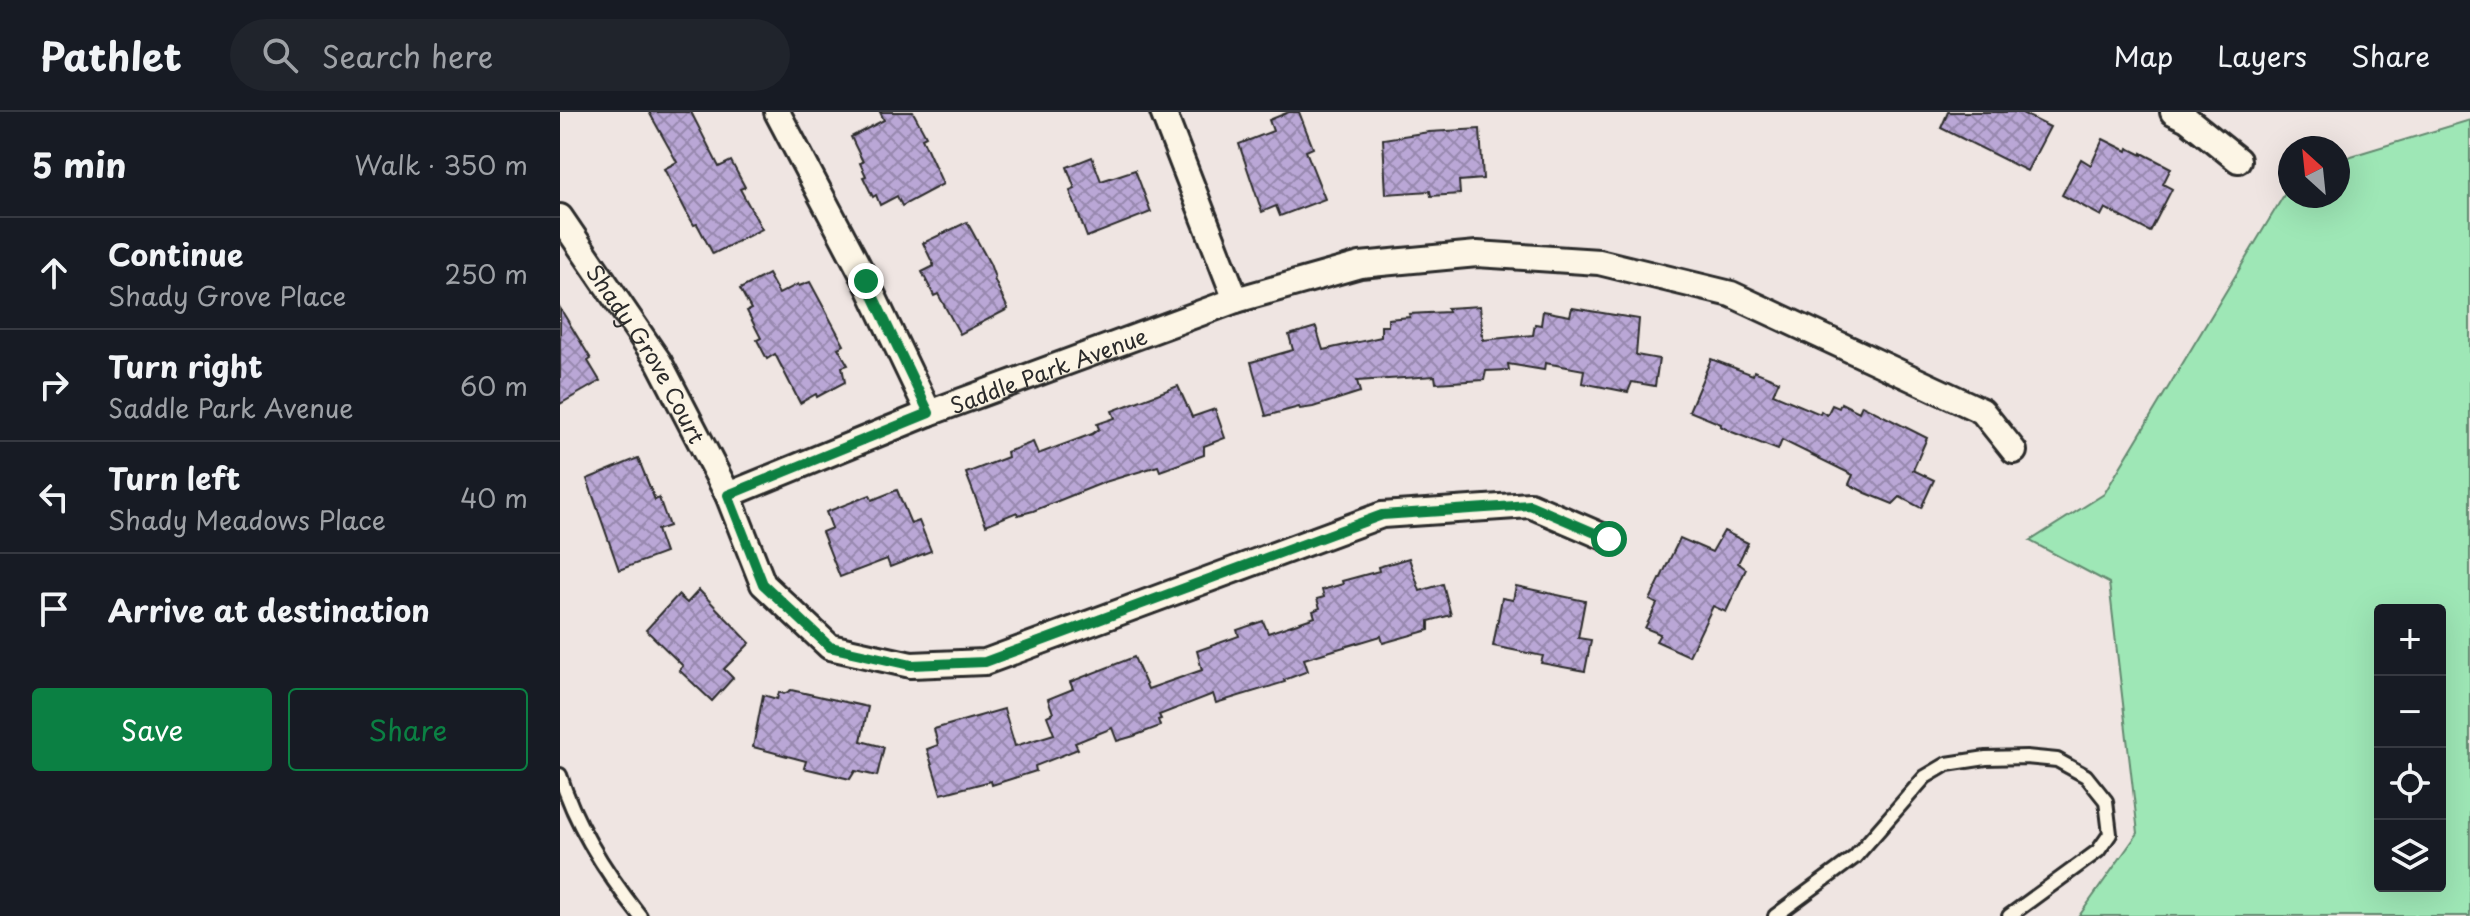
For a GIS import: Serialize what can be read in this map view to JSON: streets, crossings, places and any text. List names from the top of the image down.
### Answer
{
  "streets": {
    "street": ["Shady Grove Court", "Saddle Park Avenue"]
  },
  "crossings": [
    ["Shady Grove Court", "Saddle Park Avenue"]
  ],
  "north": "top left",
  "page": {
    "header": "Pathlet",
    "search": "Search here",
    "nav": ["Map", "Layers", "Share"],
    "heading": ["5 min", "Walk · 350 m"],
    "list": [
      ["Continue", "Shady Grove Place", "250 m"],
      ["Turn right", "Saddle Park Avenue", "60 m"],
      ["Turn left", "Shady Meadows Place", "40 m"],
      "Arrive at destination"
    ],
    "map_buttons": ["+", "−"],
    "buttons": ["Save", "Share"]
  }
}
